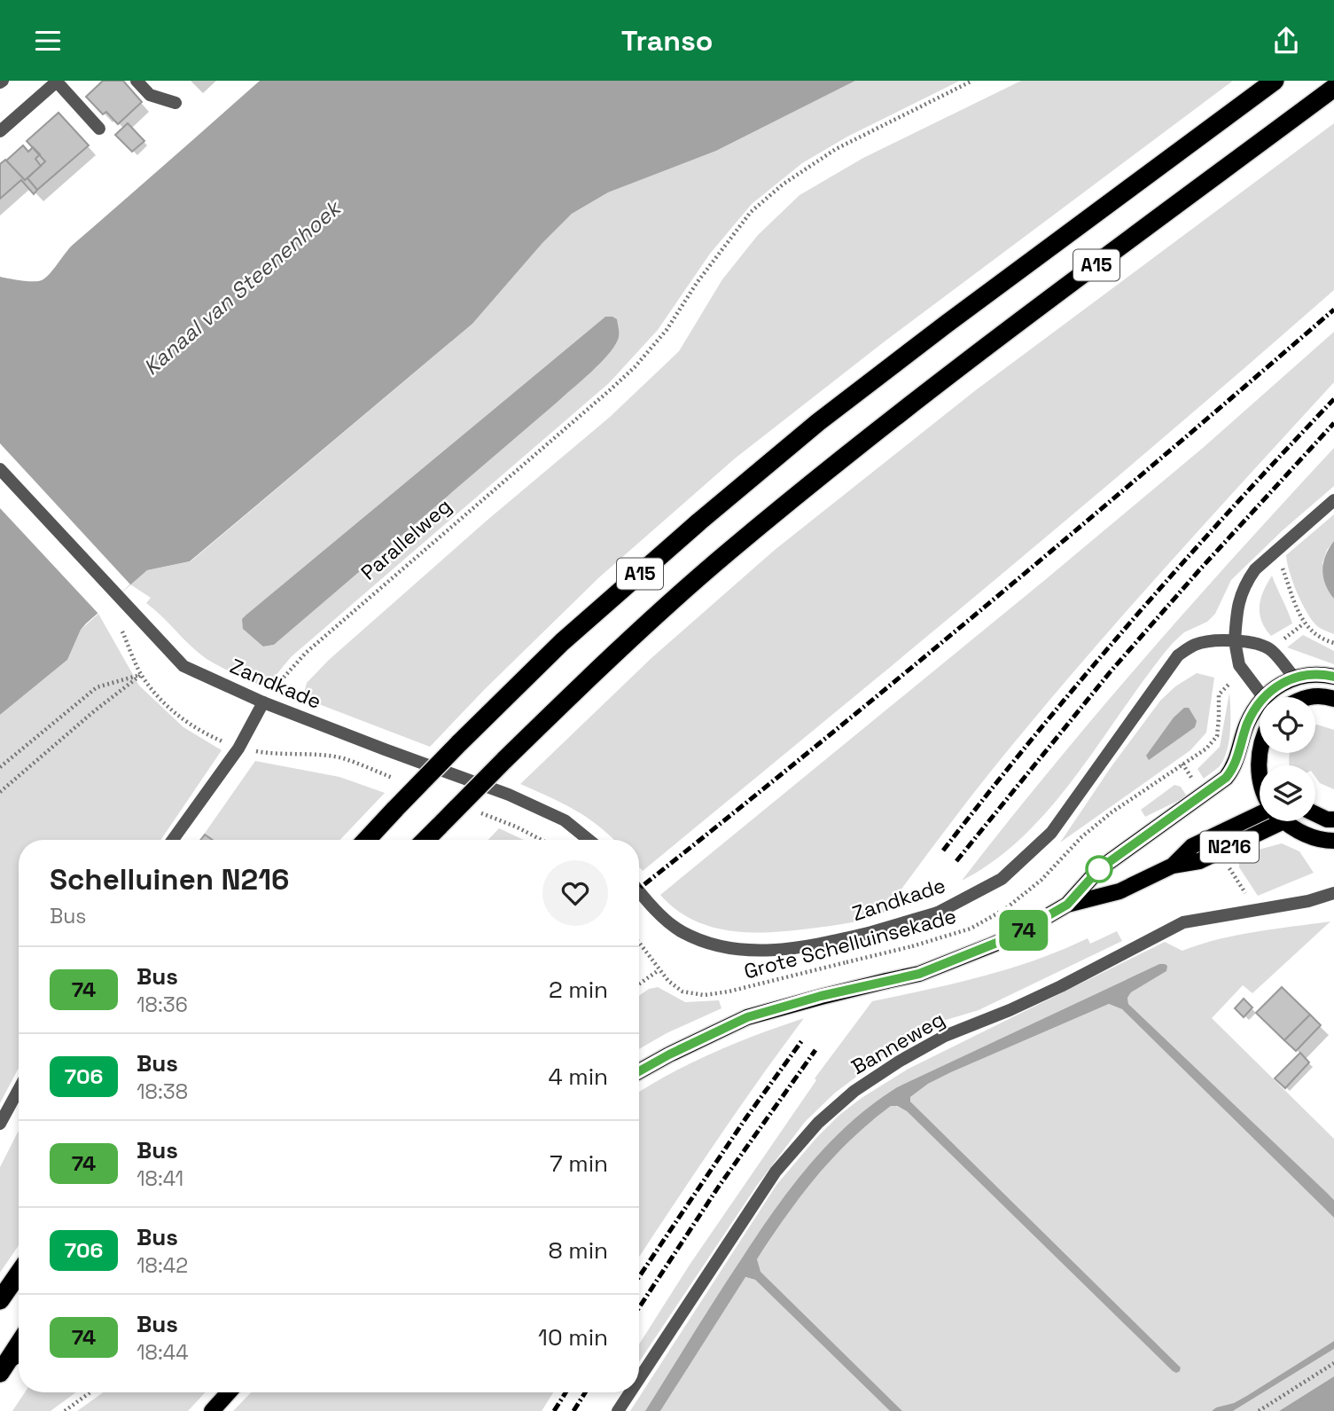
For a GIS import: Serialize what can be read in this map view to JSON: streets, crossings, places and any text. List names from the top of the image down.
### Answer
{
  "streets": {
    "highway": ["A15"],
    "main road": ["N216"],
    "street": ["Zandkade", "Banneweg"],
    "path": ["Parallelweg", "Grote Schelluinsekade"]
  },
  "crossings": [
    ["Parallelweg", "Zandkade"],
    ["Zandkade", "N216"]
  ],
  "water": ["Kanaal van Steenenhoek"],
  "lines": ["bus line 74"],
  "page": {
    "header": "Transo",
    "on_map": "74",
    "heading": ["Schelluinen N216", "Bus"],
    "list": [
      {
        "mark": "74",
        "name": "Bus",
        "note": "18:36",
        "value": "2 min"
      },
      {
        "mark": "706",
        "name": "Bus",
        "note": "18:38",
        "value": "4 min"
      },
      {
        "mark": "74",
        "name": "Bus",
        "note": "18:41",
        "value": "7 min"
      },
      {
        "mark": "706",
        "name": "Bus",
        "note": "18:42",
        "value": "8 min"
      },
      {
        "mark": "74",
        "name": "Bus",
        "note": "18:44",
        "value": "10 min"
      }
    ]
  }
}
